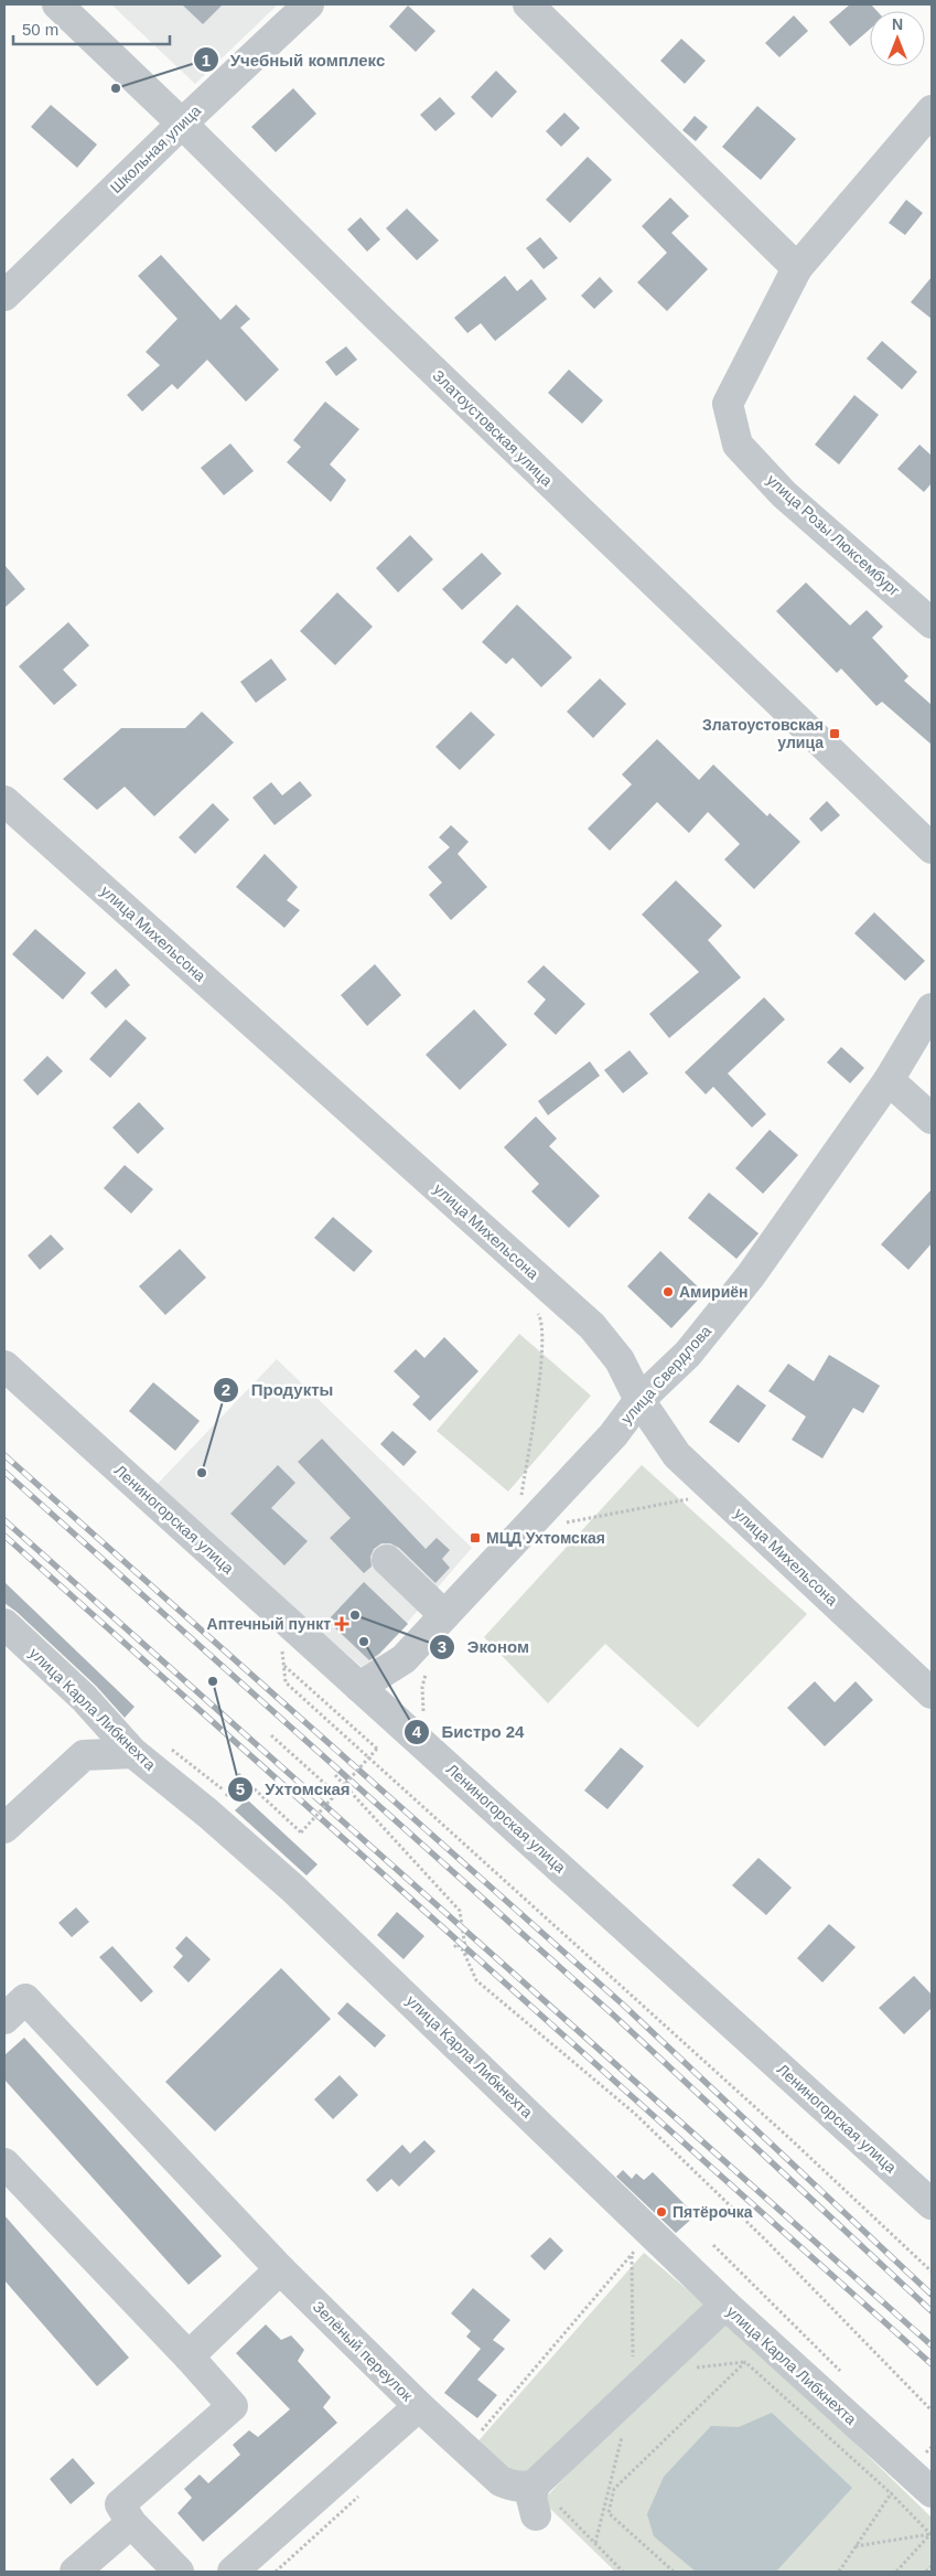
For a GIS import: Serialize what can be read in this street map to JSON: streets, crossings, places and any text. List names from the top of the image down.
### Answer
{
  "streets": {
    "street": [
      "Школьная улица",
      "Златоустовская улица",
      "улица Розы Люксембург",
      "улица Михельсона",
      "улица Свердлова",
      "Лениногорская улица",
      "улица Карла Либкнехта",
      "Зелёный переулок"
    ]
  },
  "crossings": [
    ["Школьная улица", "Златоустовская улица"],
    ["улица Михельсона", "улица Свердлова"],
    ["улица Свердлова", "Лениногорская улица"]
  ],
  "places": {
    "other": [
      "Учебный комплекс",
      "Амириён",
      "Продукты",
      "Эконом",
      "Бистро 24",
      "Ухтомская",
      "Пятёрочка"
    ],
    "transit": ["Златоустовская улица", "МЦД Ухтомская"],
    "health": ["Аптечный пункт"]
  },
  "scale_bar": "50 m",
  "north": "top"
}
